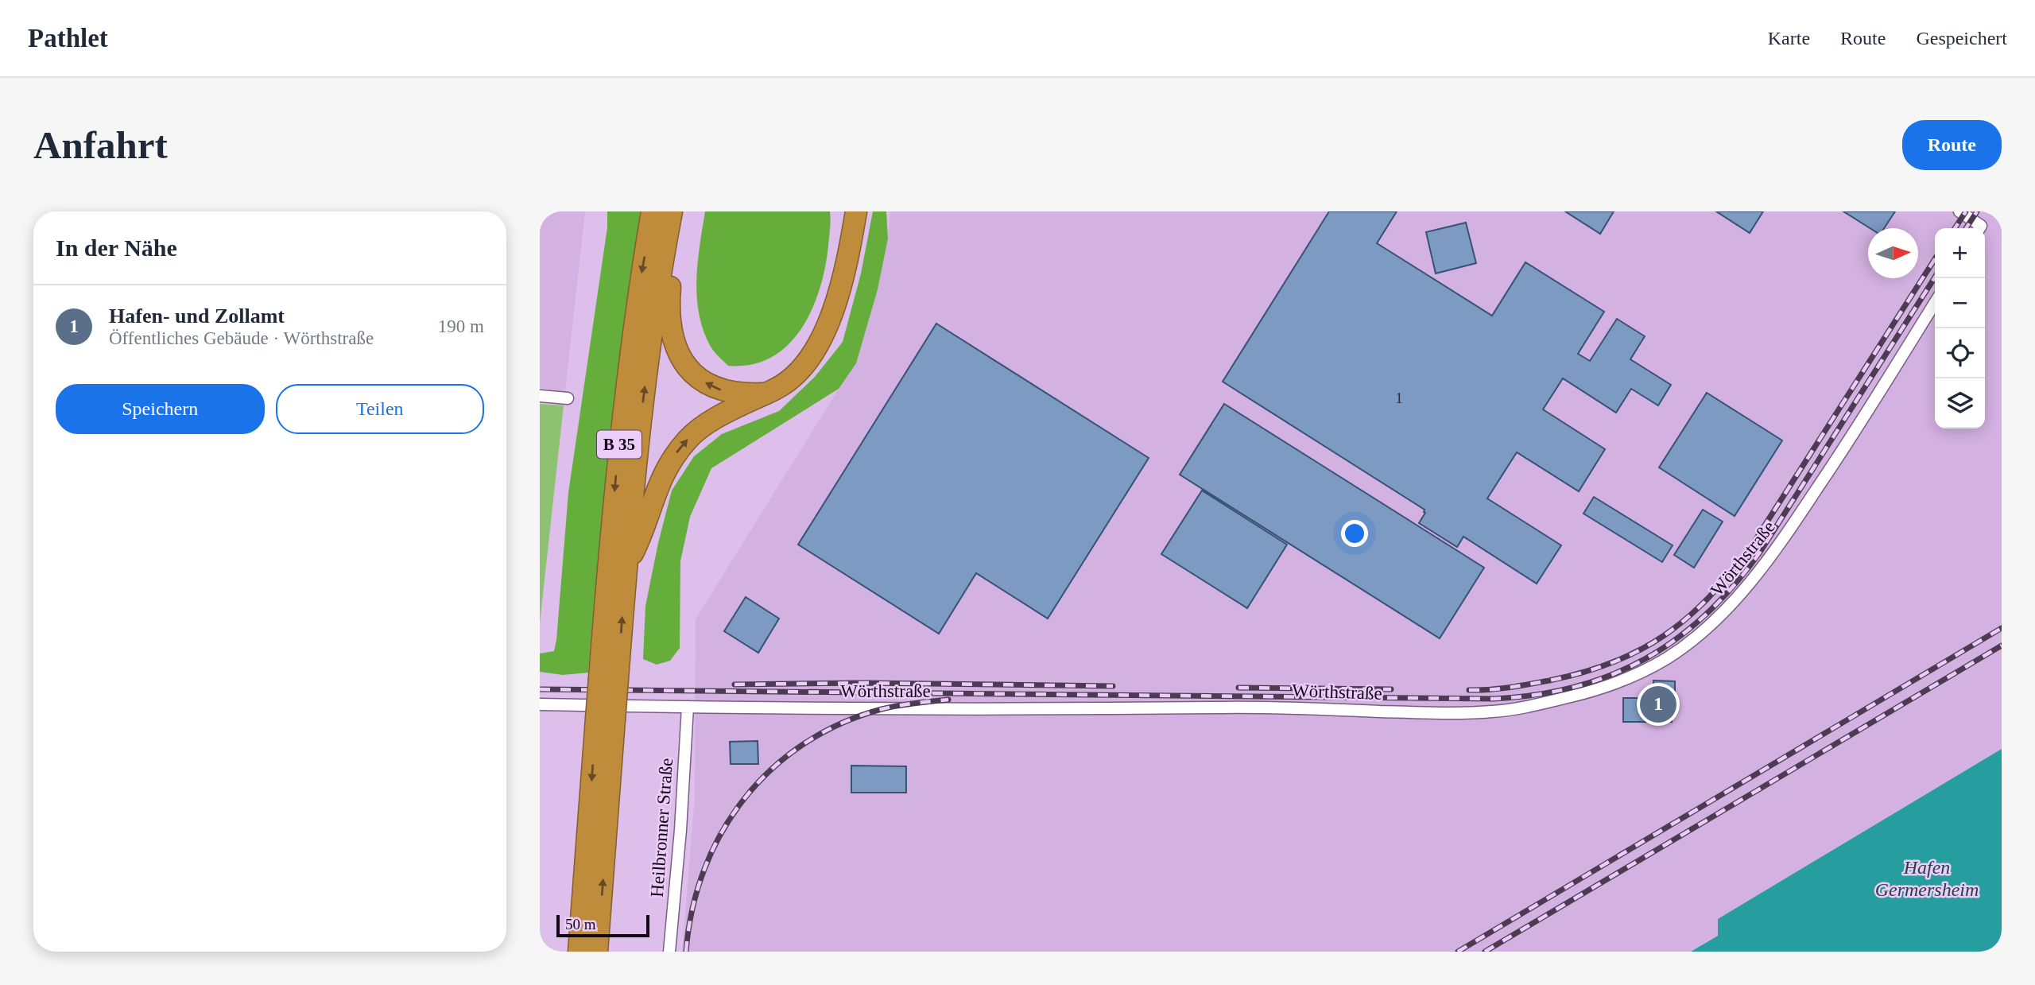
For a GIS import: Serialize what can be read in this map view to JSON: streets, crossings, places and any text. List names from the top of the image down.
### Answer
{
  "streets": {
    "highway": ["B 35"],
    "street": ["Wörthstraße", "Heilbronner Straße"]
  },
  "crossings": [
    ["Wörthstraße", "Heilbronner Straße"]
  ],
  "water": ["Hafen Germersheim"],
  "house_numbers": ["1"],
  "scale_bar": "50 m",
  "north": "right",
  "page": {
    "header": "Pathlet",
    "nav": ["Karte", "Route", "Gespeichert"],
    "buttons": [
      "Route",
      ["Speichern", "Teilen"]
    ],
    "title": "Anfahrt",
    "heading": "In der Nähe",
    "map_buttons": ["+", "−"],
    "list": [
      {
        "mark": "1",
        "name": "Hafen- und Zollamt",
        "note": "Öffentliches Gebäude · Wörthstraße",
        "value": "190 m"
      }
    ],
    "pins": "1",
    "scale": "50 m"
  }
}
